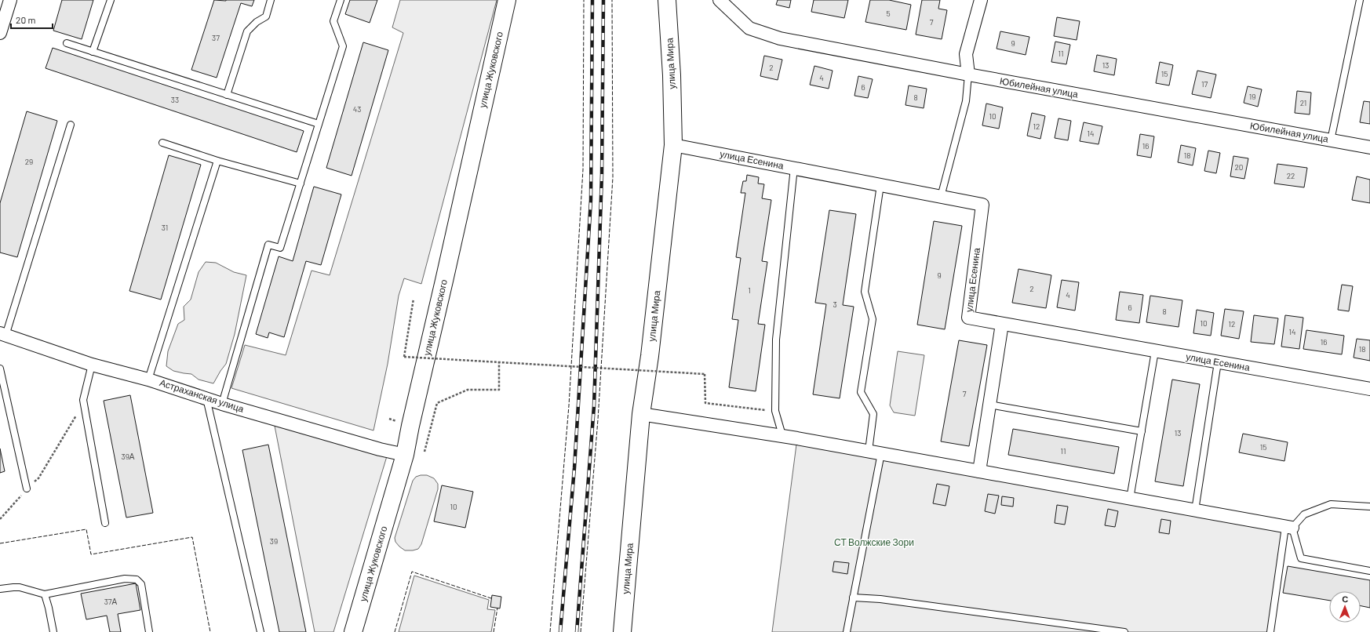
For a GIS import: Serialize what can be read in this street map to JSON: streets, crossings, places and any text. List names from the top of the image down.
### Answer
{
  "streets": {
    "main road": ["улица Мира", "улица Жуковского"],
    "street": ["Юбилейная улица", "улица Есенина", "Астраханская улица"]
  },
  "crossings": [
    ["улица Мира", "улица Есенина"],
    ["улица Жуковского", "Астраханская улица"]
  ],
  "parks": ["СТ Волжские Зори"],
  "house_numbers": [
    "5",
    "7",
    "37",
    "9",
    "11",
    "13",
    "2",
    "15",
    "4",
    "17",
    "6",
    "19",
    "8",
    "33",
    "21",
    "43",
    "10",
    "12",
    "14",
    "16",
    "18",
    "29",
    "20",
    "22",
    "31",
    "9",
    "2",
    "1",
    "4",
    "3",
    "6",
    "8",
    "10",
    "12",
    "14",
    "16",
    "18",
    "7",
    "13",
    "15",
    "11",
    "39А",
    "10",
    "39",
    "37А"
  ],
  "scale_bar": "20 m",
  "north": "top"
}
